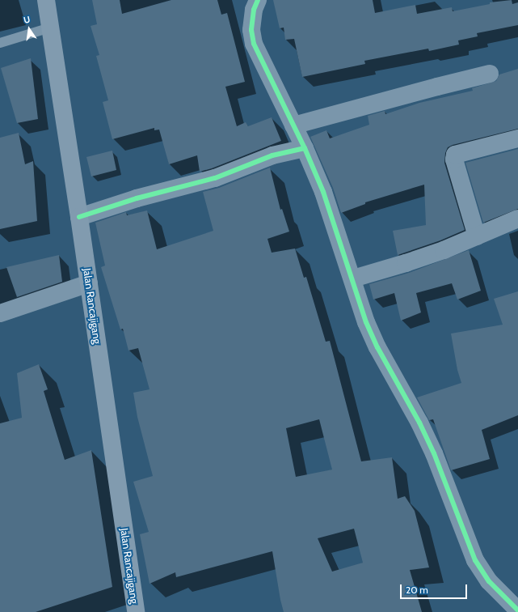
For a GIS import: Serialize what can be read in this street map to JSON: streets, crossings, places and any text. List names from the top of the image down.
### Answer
{
  "streets": {
    "main road": ["Jalan Rancajigang"]
  },
  "scale_bar": "20 m",
  "north": "top"
}
